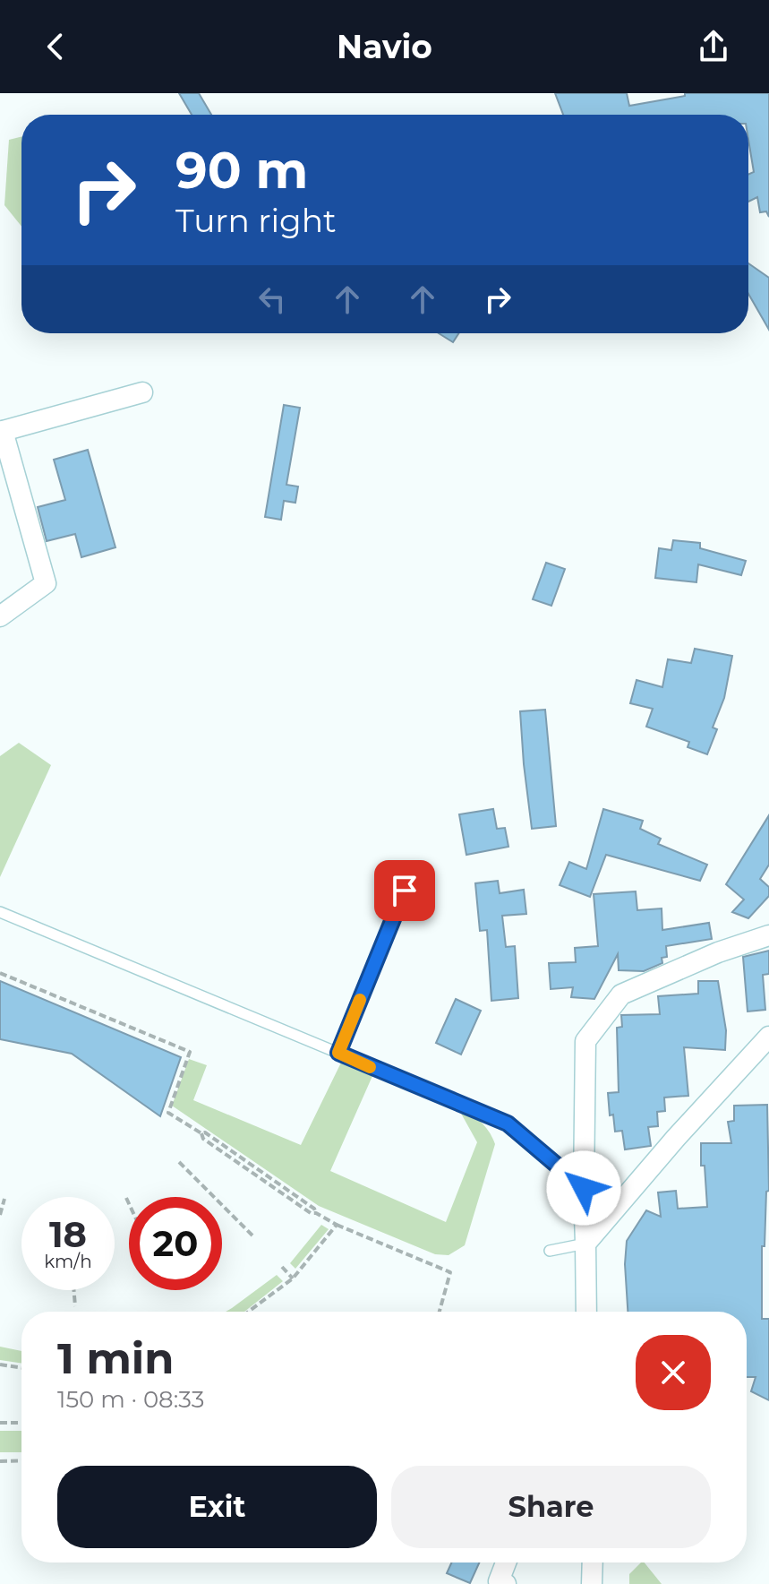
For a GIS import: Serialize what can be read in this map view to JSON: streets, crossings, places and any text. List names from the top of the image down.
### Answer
{
  "page": {
    "header": "Navio",
    "turn": ["90 m", "Turn right"],
    "speed": "18 km/h",
    "limit": "20",
    "heading": ["1 min", "150 m · 08:33"],
    "buttons": ["Exit", "Share"]
  }
}
